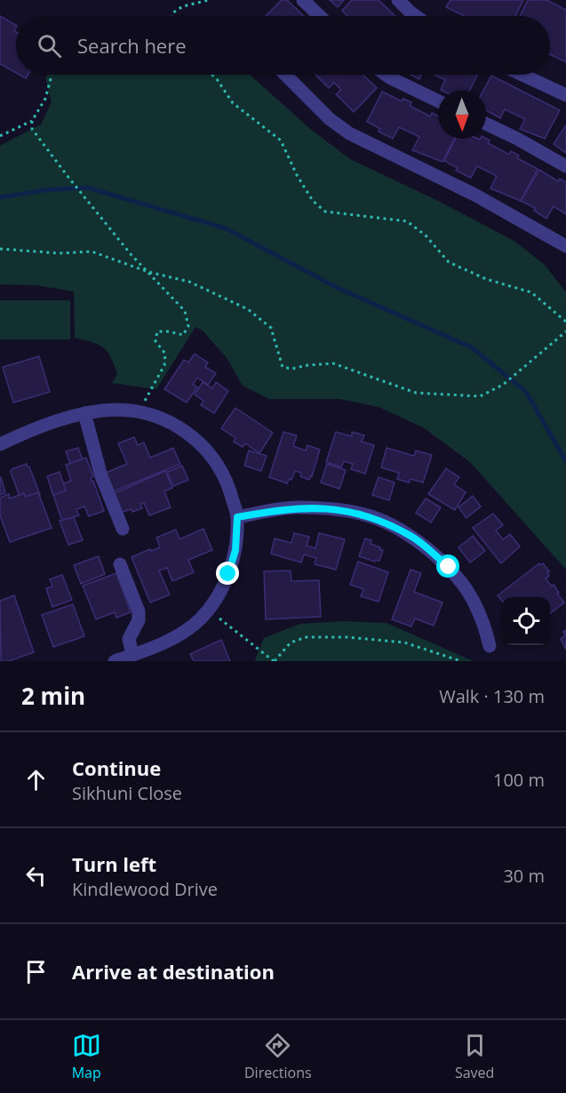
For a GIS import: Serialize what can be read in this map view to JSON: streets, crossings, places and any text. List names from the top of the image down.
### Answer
{
  "north": "bottom",
  "page": {
    "search": "Search here",
    "heading": ["2 min", "Walk · 130 m"],
    "list": [
      ["Continue", "Sikhuni Close", "100 m"],
      ["Turn left", "Kindlewood Drive", "30 m"],
      "Arrive at destination"
    ],
    "nav": ["Map", "Directions", "Saved"]
  }
}
